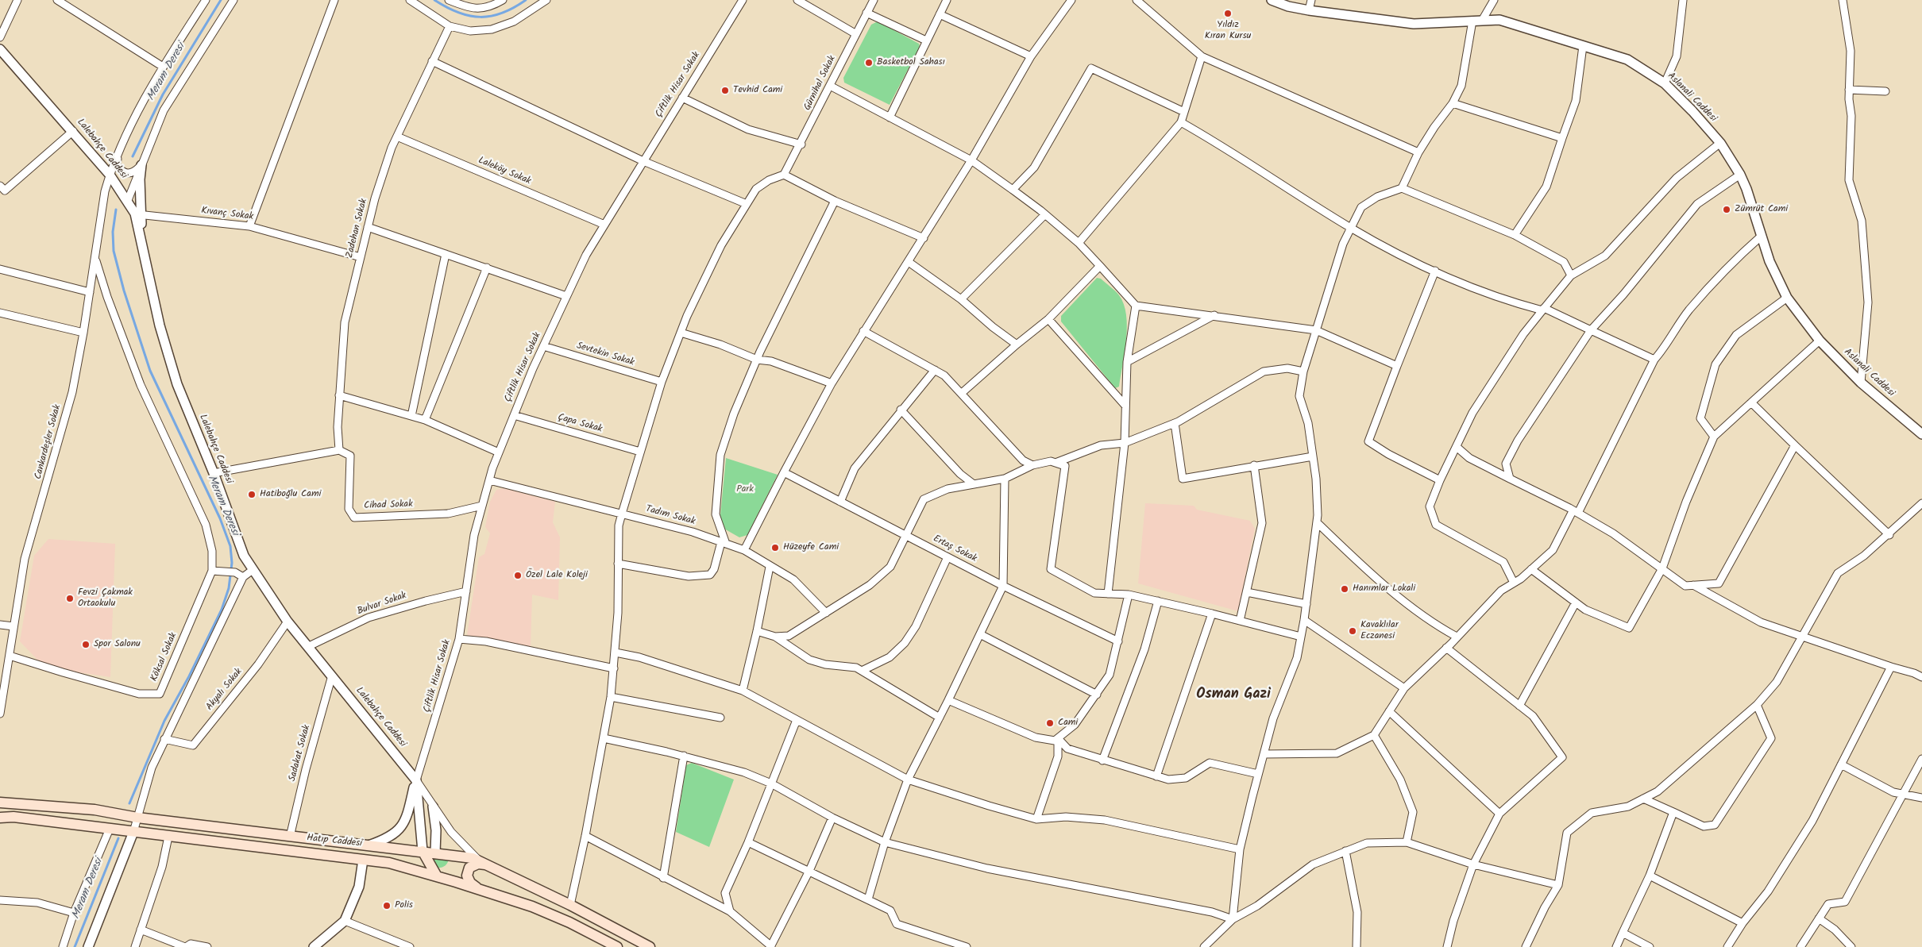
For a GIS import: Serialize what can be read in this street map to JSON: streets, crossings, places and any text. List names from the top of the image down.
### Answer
{
  "streets": {
    "main road": ["Hatıp Caddesi"],
    "street": [
      "Gürnihal Sokak",
      "Çiftlik Hisar Sokak",
      "Aslanali Caddesi",
      "Lalebahçe Caddesi",
      "Laleköy Sokak",
      "Kıvanç Sokak",
      "Zadehan Sokak",
      "Sevtekin Sokak",
      "Çapa Sokak",
      "Cankardeşler Sokak",
      "Cihad Sokak",
      "Tadım Sokak",
      "Ertaş Sokak",
      "Bulvar Sokak",
      "Köksal Sokak",
      "Akyalı Sokak",
      "Sadakat Sokak"
    ]
  },
  "crossings": [
    ["Çiftlik Hisar Sokak", "Lalebahçe Caddesi"],
    ["Çiftlik Hisar Sokak", "Laleköy Sokak"],
    ["Çiftlik Hisar Sokak", "Sevtekin Sokak"],
    ["Çiftlik Hisar Sokak", "Çapa Sokak"],
    ["Çiftlik Hisar Sokak", "Cihad Sokak"],
    ["Çiftlik Hisar Sokak", "Tadım Sokak"],
    ["Çiftlik Hisar Sokak", "Bulvar Sokak"],
    ["Lalebahçe Caddesi", "Kıvanç Sokak"],
    ["Lalebahçe Caddesi", "Cankardeşler Sokak"],
    ["Lalebahçe Caddesi", "Bulvar Sokak"],
    ["Lalebahçe Caddesi", "Akyalı Sokak"],
    ["Lalebahçe Caddesi", "Sadakat Sokak"],
    ["Laleköy Sokak", "Zadehan Sokak"],
    ["Kıvanç Sokak", "Zadehan Sokak"],
    ["Zadehan Sokak", "Cihad Sokak"],
    ["Cankardeşler Sokak", "Köksal Sokak"],
    ["Sadakat Sokak", "Hatıp Caddesi"]
  ],
  "districts": ["Osman Gazi"],
  "water": ["Meram Deresi"],
  "parks": ["Park"],
  "places": [
    "Yıldız Kıran Kursu",
    "Basketbol Sahası",
    "Tevhid Cami",
    "Zümrüt Cami",
    "Hatiboğlu Cami",
    "Hüzeyfe Cami",
    "Özel Lale Koleji",
    "Hanımlar Lokali",
    "Fevzi Çakmak Ortaokulu",
    "Kavaklılar Eczanesi",
    "Spor Salonu",
    "Cami",
    "Polis"
  ]
}
